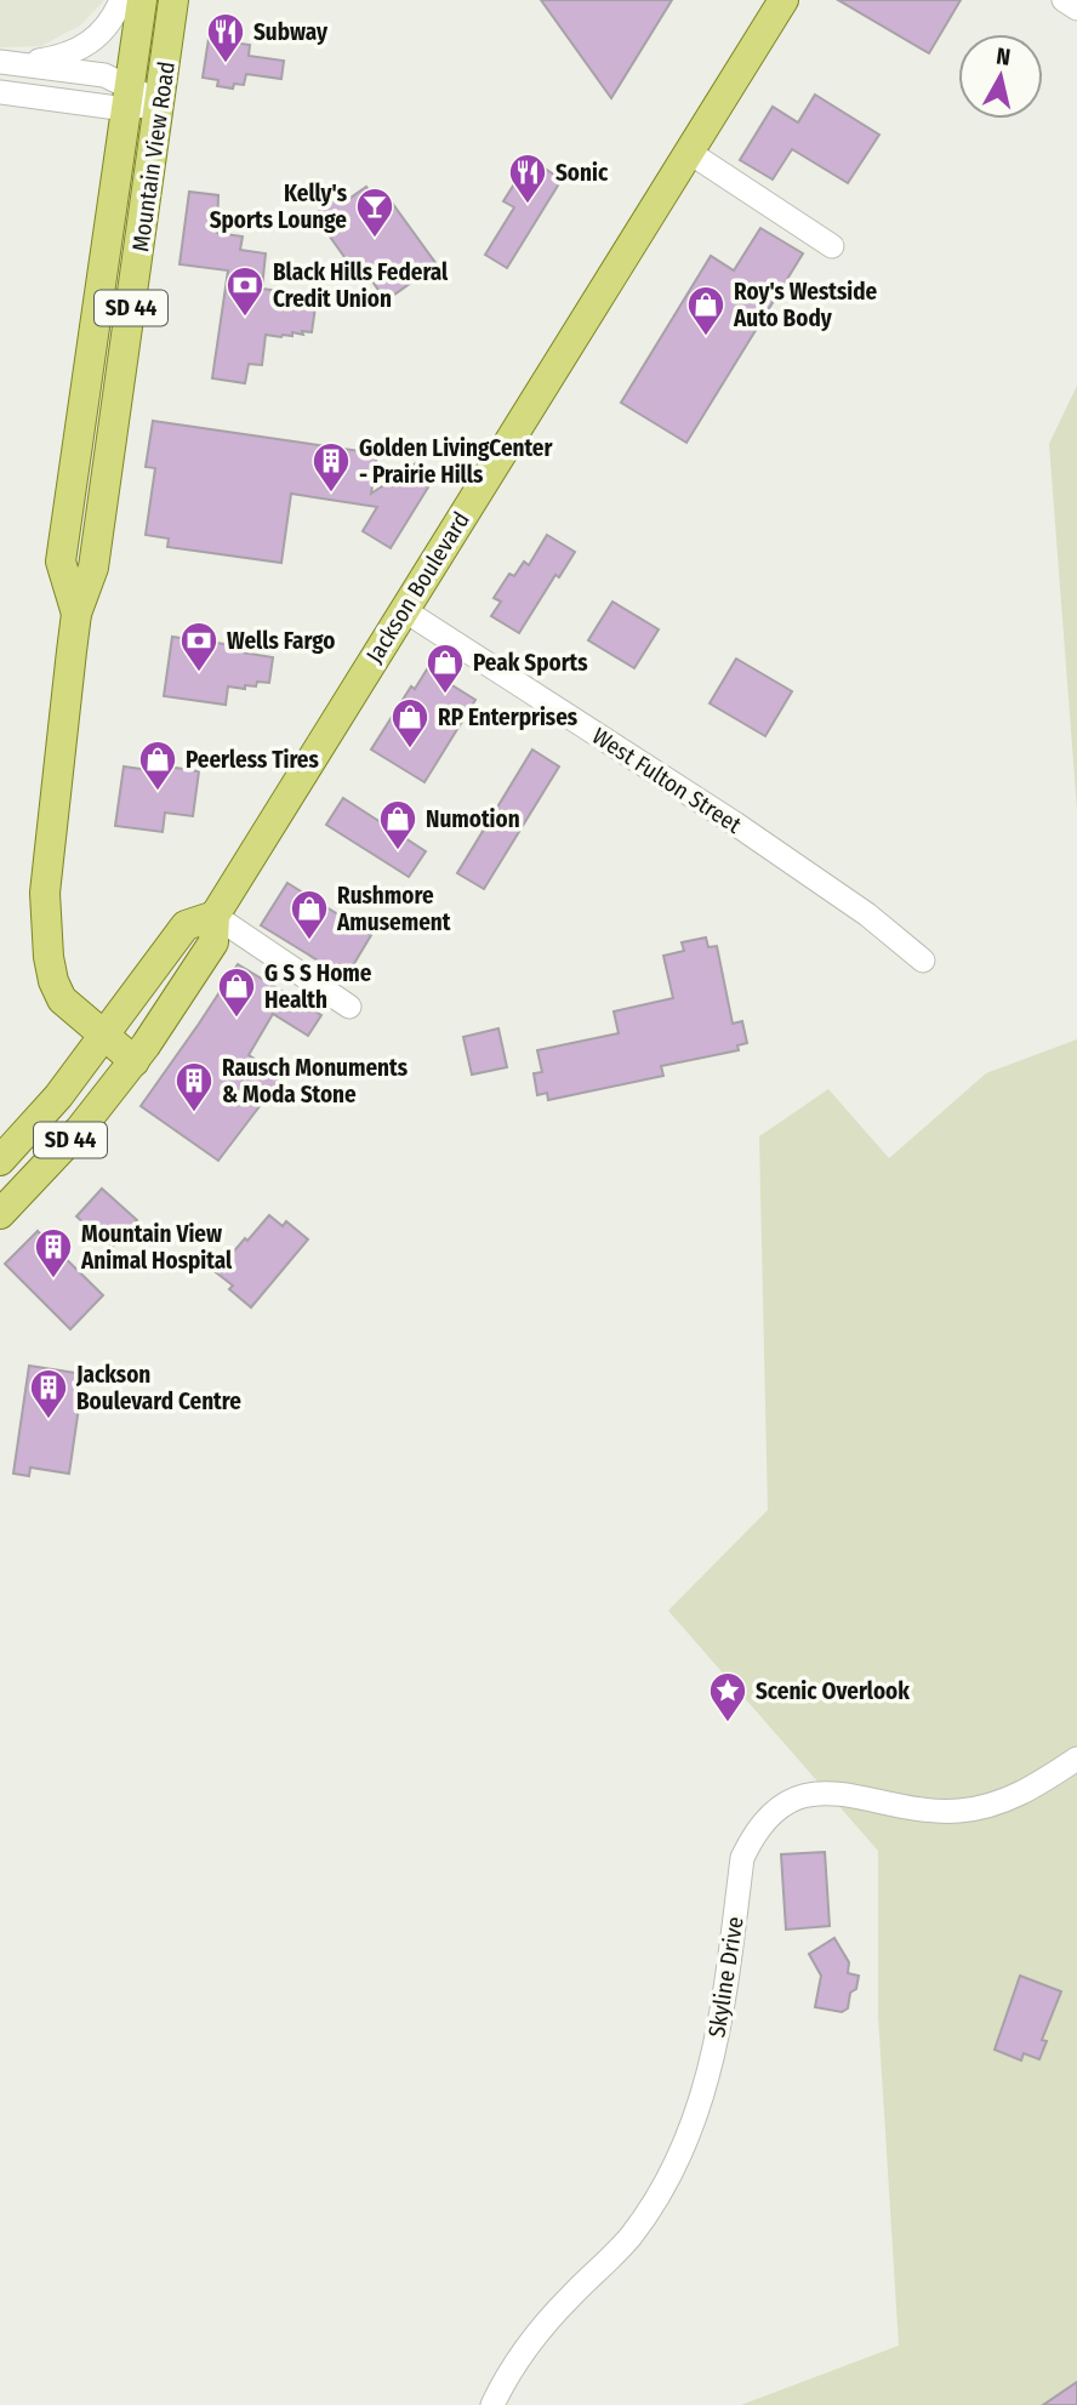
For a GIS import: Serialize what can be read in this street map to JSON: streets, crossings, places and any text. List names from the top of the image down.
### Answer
{
  "streets": {
    "main road": ["Mountain View Road", "SD 44", "Jackson Boulevard"],
    "street": ["West Fulton Street", "Skyline Drive"]
  },
  "crossings": [
    ["Mountain View Road", "SD 44"],
    ["Mountain View Road", "Jackson Boulevard"],
    ["Jackson Boulevard", "West Fulton Street"]
  ],
  "places": {
    "restaurant": ["Subway", "Sonic"],
    "bar": ["Kelly's Sports Lounge"],
    "bank": ["Black Hills Federal Credit Union", "Wells Fargo"],
    "shop": [
      "Roy's Westside Auto Body",
      "Peak Sports",
      "RP Enterprises",
      "Peerless Tires",
      "Numotion",
      "Rushmore Amusement",
      "G S S Home Health"
    ],
    "building": [
      "Golden LivingCenter - Prairie Hills",
      "Rausch Monuments & Moda Stone",
      "Mountain View Animal Hospital",
      "Jackson Boulevard Centre"
    ],
    "place": ["Scenic Overlook"]
  },
  "north": "top"
}
